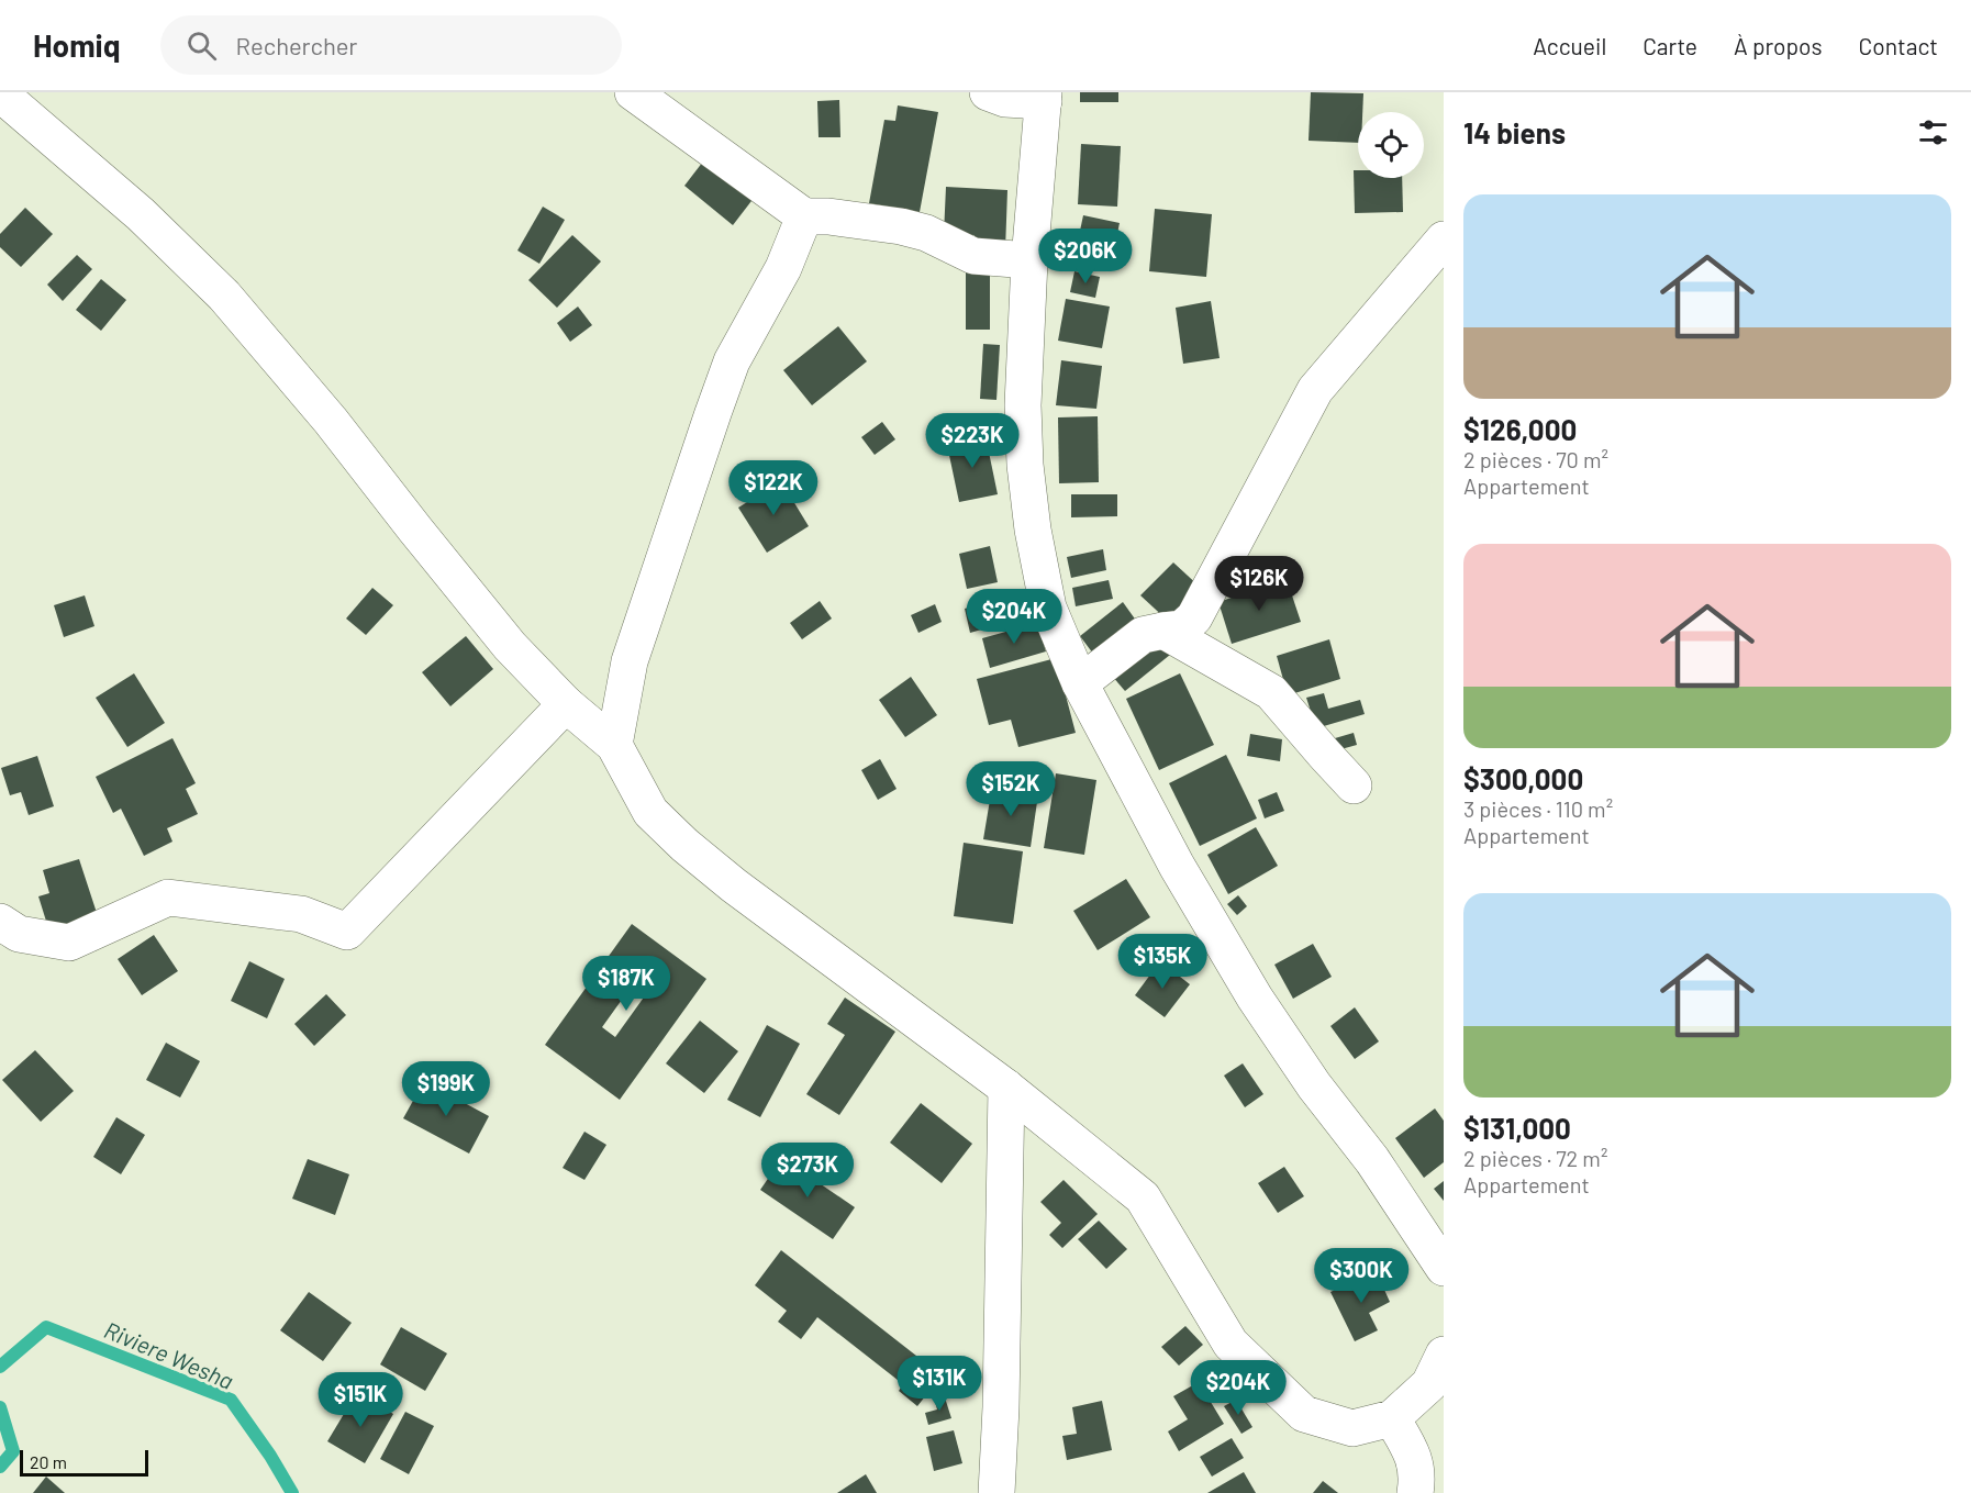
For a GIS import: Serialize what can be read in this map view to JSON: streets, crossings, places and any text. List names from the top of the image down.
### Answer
{
  "water": ["Riviere Wesha"],
  "scale_bar": "20 m",
  "page": {
    "header": "Homiq",
    "search": "Rechercher",
    "nav": [
      "Accueil",
      "Carte",
      "À propos",
      "Contact"
    ],
    "heading": "14 biens",
    "list": [
      {
        "name": "$126,000",
        "note": "2 pièces · 70 m² · Appartement"
      },
      {
        "name": "$300,000",
        "note": "3 pièces · 110 m² · Appartement"
      },
      {
        "name": "$131,000",
        "note": "2 pièces · 72 m² · Appartement"
      }
    ],
    "price": [
      "$206K",
      "$223K",
      "$122K",
      "$126K",
      "$204K",
      "$152K",
      "$135K",
      "$187K",
      "$199K",
      "$273K",
      "$300K",
      "$131K",
      "$204K",
      "$151K"
    ],
    "scale": "20 m"
  }
}
